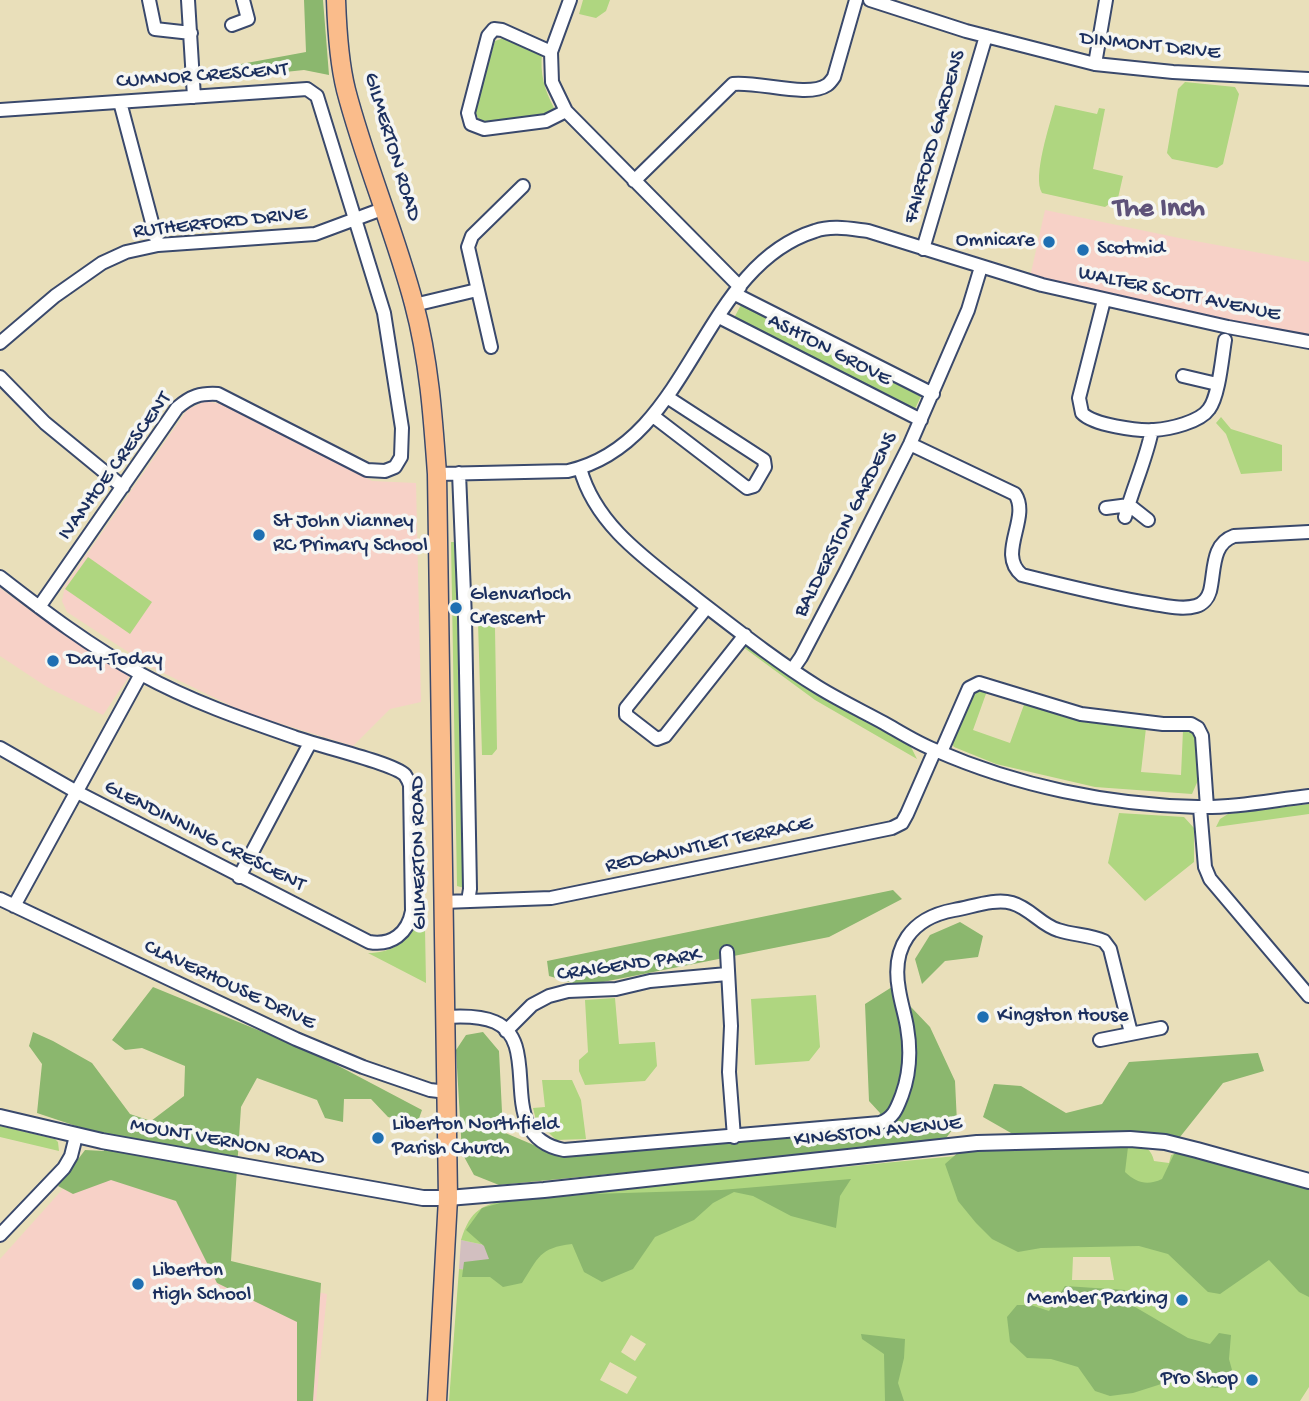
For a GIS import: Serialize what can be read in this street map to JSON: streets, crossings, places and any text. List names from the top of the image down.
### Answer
{
  "streets": {
    "main road": ["GILMERTON ROAD"],
    "street": [
      "DINMONT DRIVE",
      "CUMNOR CRESCENT",
      "FAIRFORD GARDENS",
      "RUTHERFORD DRIVE",
      "WALTER SCOTT AVENUE",
      "ASHTON GROVE",
      "IVANHOE CRESCENT",
      "BALDERSTON GARDENS",
      "GLENDINNING CRESCENT",
      "REDGAUNTLET TERRACE",
      "CRAIGEND PARK",
      "CLAVERHOUSE DRIVE",
      "KINGSTON AVENUE",
      "MOUNT VERNON ROAD"
    ]
  },
  "crossings": [
    ["DINMONT DRIVE", "FAIRFORD GARDENS"],
    ["CUMNOR CRESCENT", "RUTHERFORD DRIVE"],
    ["CUMNOR CRESCENT", "IVANHOE CRESCENT"],
    ["FAIRFORD GARDENS", "WALTER SCOTT AVENUE"],
    ["GILMERTON ROAD", "RUTHERFORD DRIVE"],
    ["GILMERTON ROAD", "WALTER SCOTT AVENUE"],
    ["GILMERTON ROAD", "REDGAUNTLET TERRACE"],
    ["GILMERTON ROAD", "CLAVERHOUSE DRIVE"],
    ["GILMERTON ROAD", "KINGSTON AVENUE"],
    ["GILMERTON ROAD", "MOUNT VERNON ROAD"],
    ["RUTHERFORD DRIVE", "IVANHOE CRESCENT"],
    ["WALTER SCOTT AVENUE", "ASHTON GROVE"],
    ["WALTER SCOTT AVENUE", "BALDERSTON GARDENS"],
    ["ASHTON GROVE", "BALDERSTON GARDENS"],
    ["KINGSTON AVENUE", "MOUNT VERNON ROAD"]
  ],
  "districts": ["The Inch"],
  "places": [
    "Omnicare",
    "Scotmid",
    "St John Vianney RC Primary School",
    "Glenvarloch Crescent",
    "Day-Today",
    "Kingston House",
    "Liberton Northfield Parish Church",
    "Liberton High School",
    "Member Parking",
    "Pro Shop"
  ]
}
